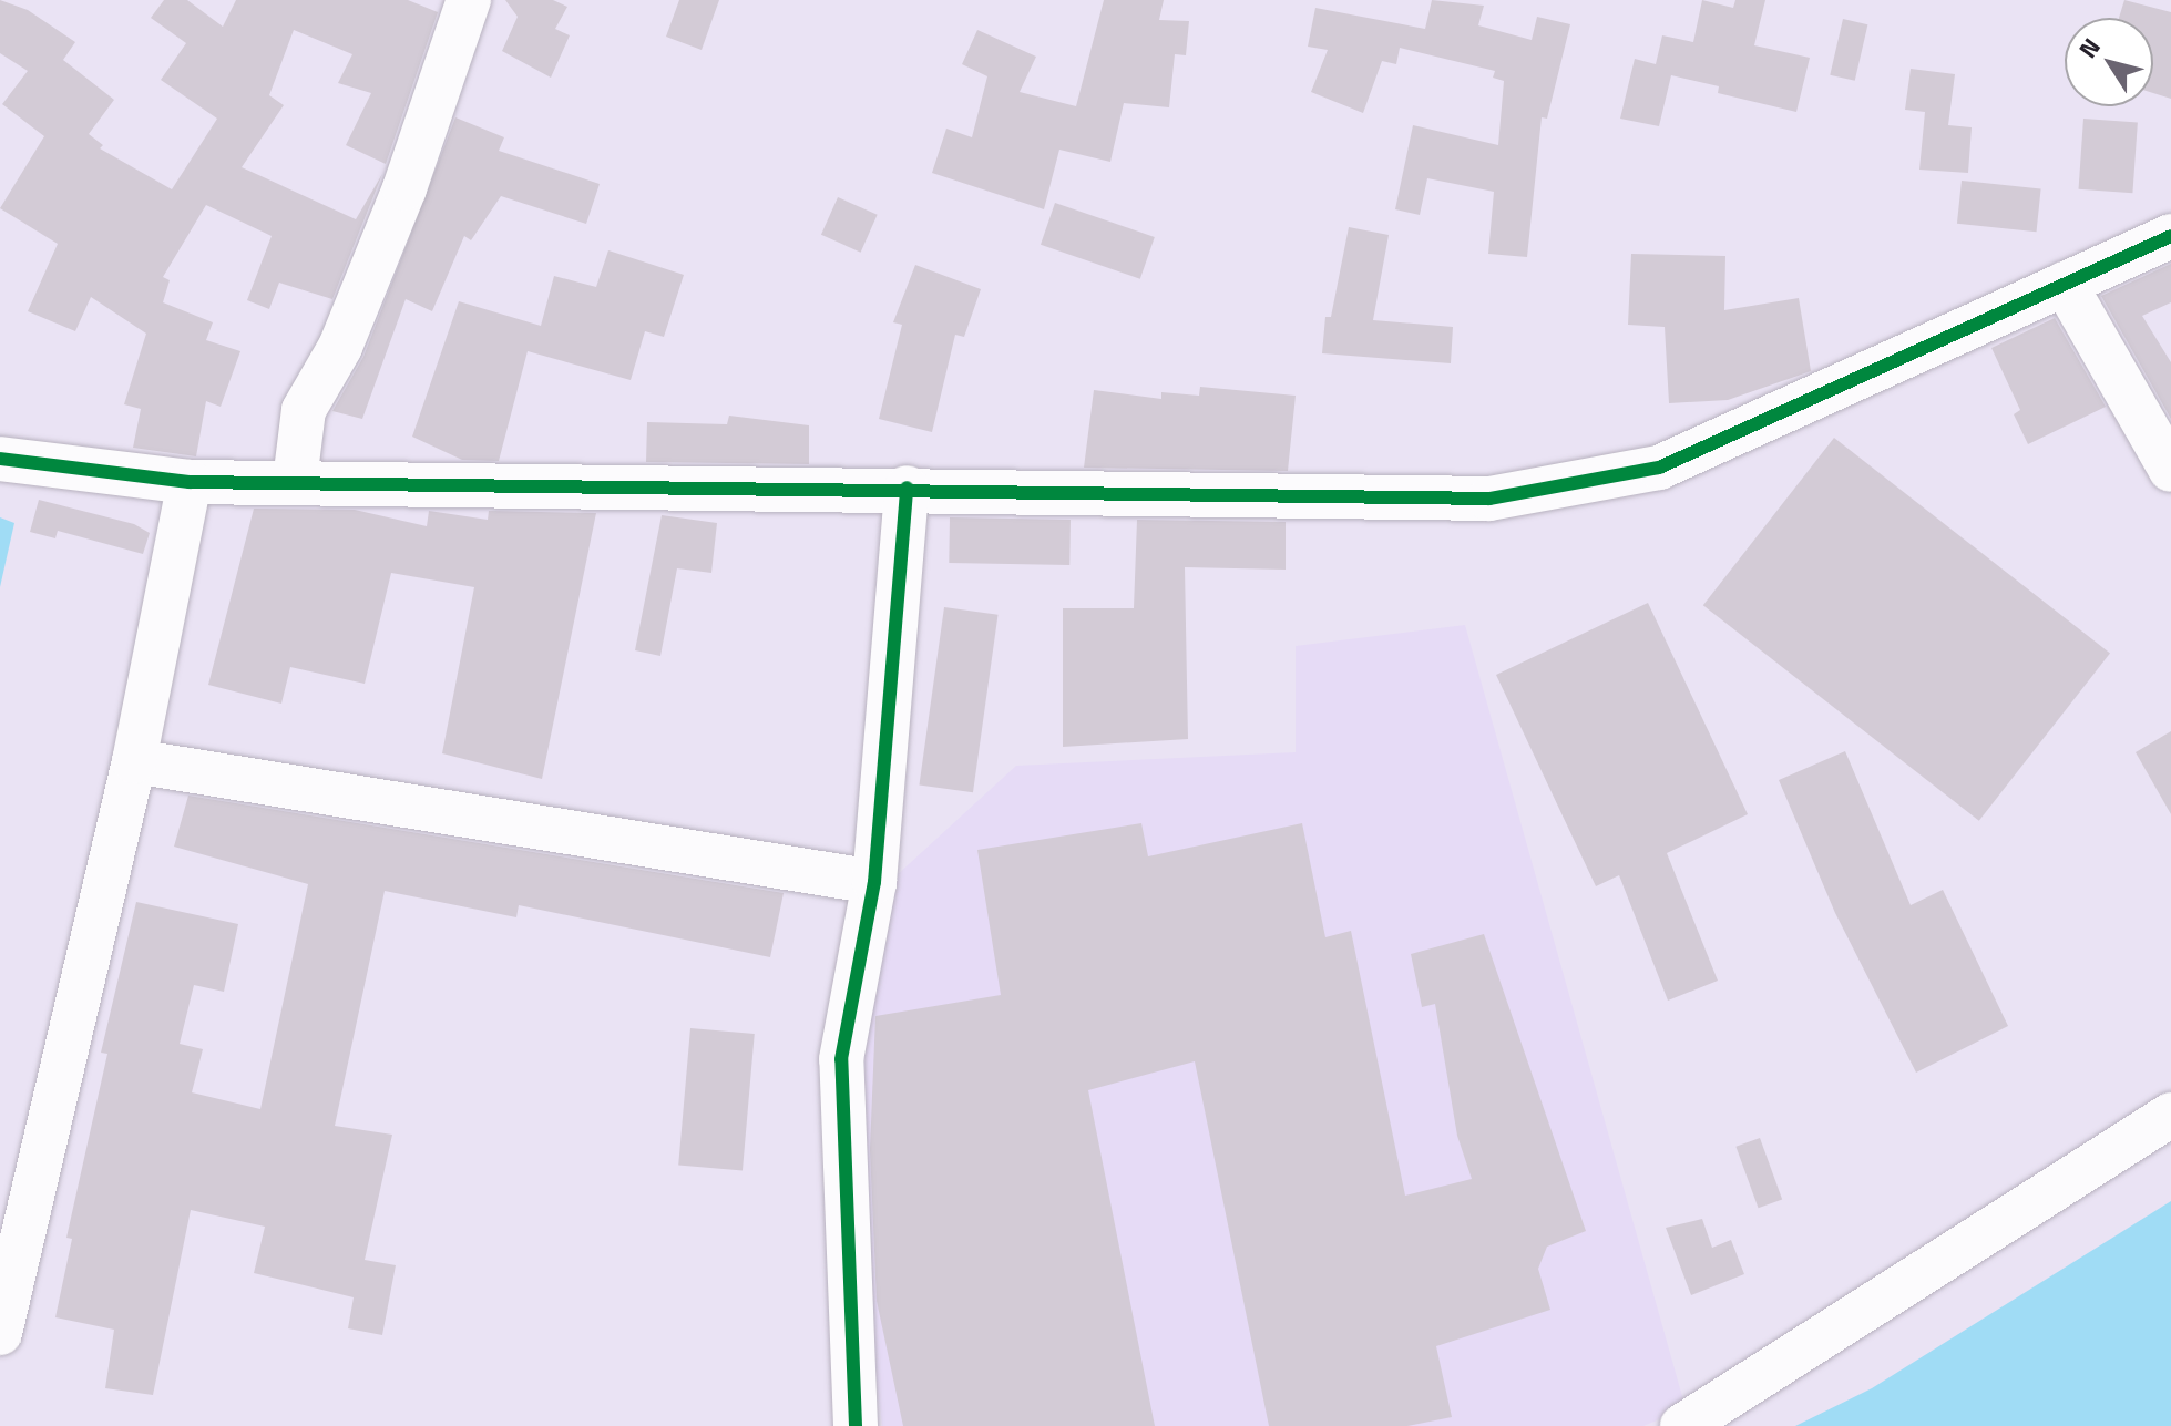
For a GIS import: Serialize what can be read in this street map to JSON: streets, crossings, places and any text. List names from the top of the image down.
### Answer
{
  "north": "top left"
}
